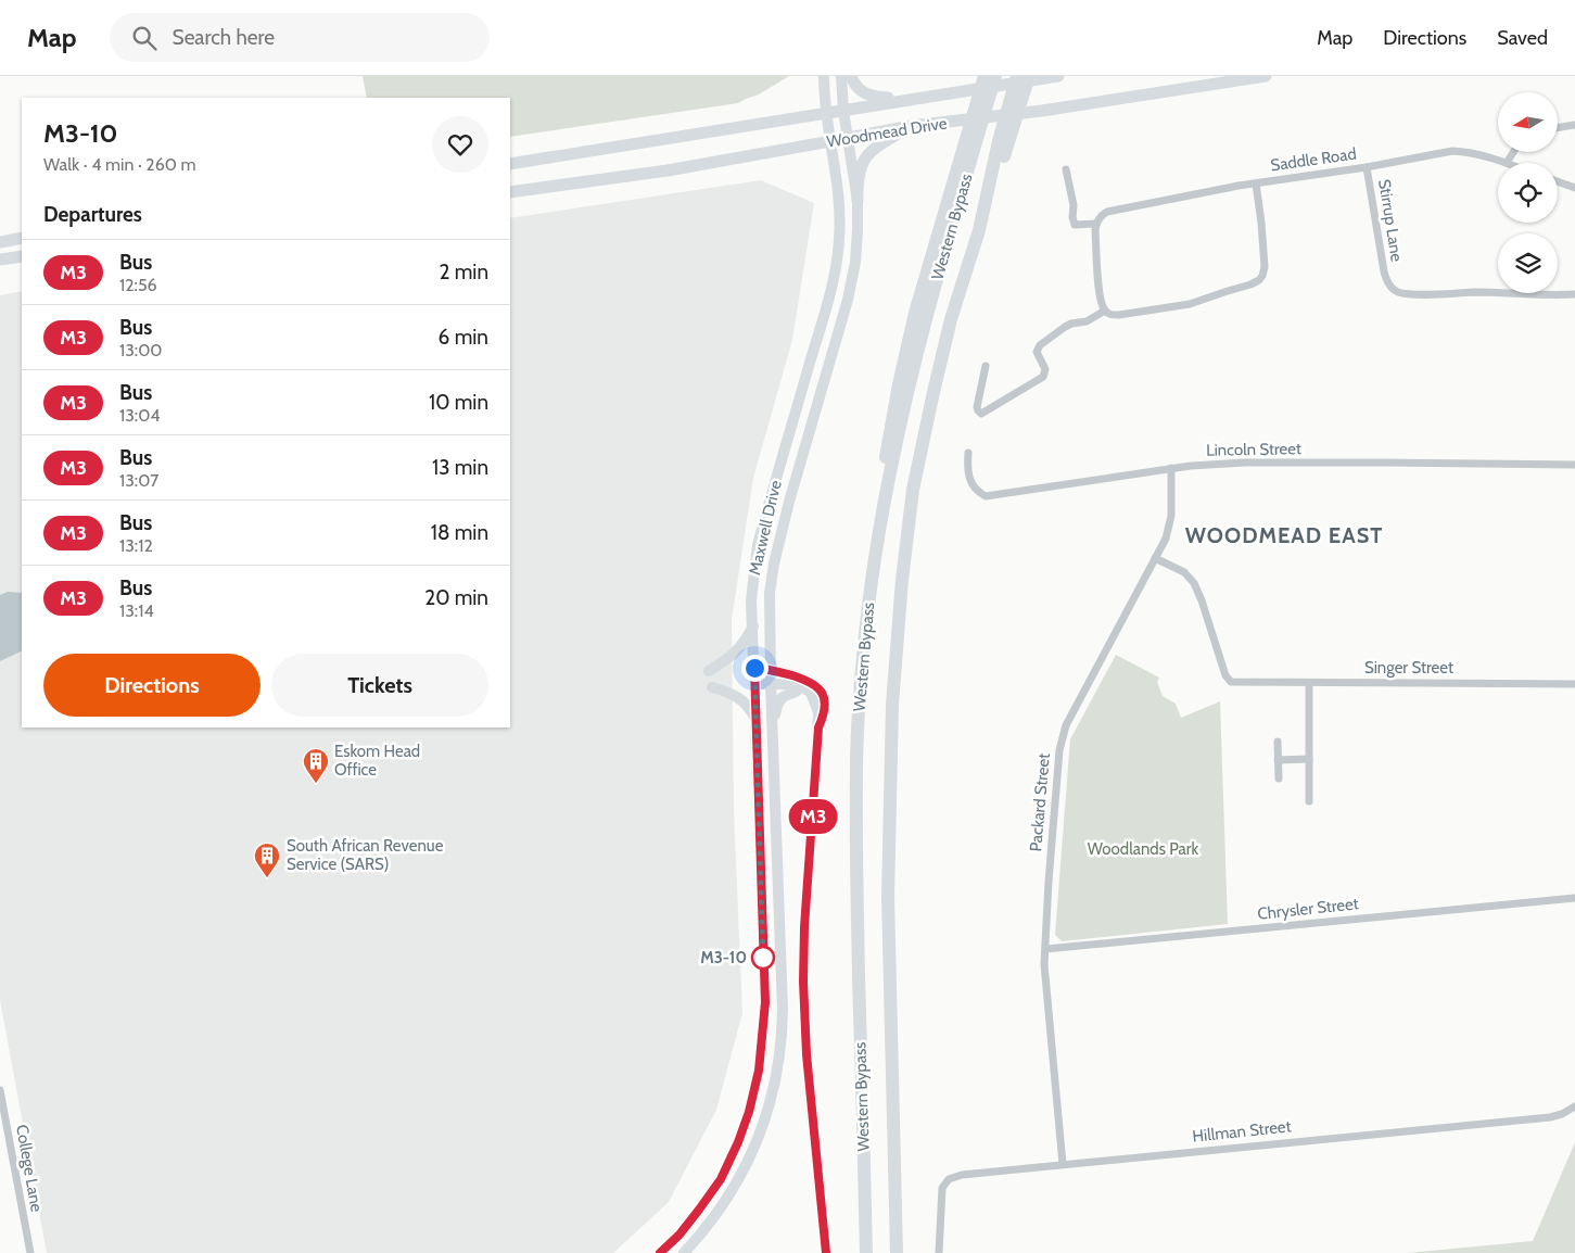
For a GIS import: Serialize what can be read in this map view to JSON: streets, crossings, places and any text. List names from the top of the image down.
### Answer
{
  "streets": {
    "highway": ["Western Bypass"],
    "main road": ["Woodmead Drive", "Maxwell Drive"],
    "street": [
      "Saddle Road",
      "Stirrup Lane",
      "Lincoln Street",
      "Singer Street",
      "Packard Street",
      "Chrysler Street",
      "Hillman Street",
      "College Lane"
    ]
  },
  "crossings": [
    ["Woodmead Drive", "Maxwell Drive"],
    ["Saddle Road", "Stirrup Lane"],
    ["Lincoln Street", "Packard Street"],
    ["Singer Street", "Packard Street"],
    ["Packard Street", "Chrysler Street"],
    ["Packard Street", "Hillman Street"]
  ],
  "districts": ["WOODMEAD EAST"],
  "parks": ["Woodlands Park"],
  "places": {
    "building": ["Eskom Head Office", "South African Revenue Service (SARS)"],
    "other": ["M3-10"]
  },
  "lines": ["bus line M3"],
  "north": "left",
  "page": {
    "header": "Map",
    "search": "Search here",
    "nav": ["Map", "Directions", "Saved"],
    "on_map": "M3",
    "heading": [
      ["M3-10", "Walk · 4 min · 260 m"],
      "Departures"
    ],
    "list": [
      {
        "mark": "M3",
        "name": "Bus",
        "note": "12:56",
        "value": "2 min"
      },
      {
        "mark": "M3",
        "name": "Bus",
        "note": "13:00",
        "value": "6 min"
      },
      {
        "mark": "M3",
        "name": "Bus",
        "note": "13:04",
        "value": "10 min"
      },
      {
        "mark": "M3",
        "name": "Bus",
        "note": "13:07",
        "value": "13 min"
      },
      {
        "mark": "M3",
        "name": "Bus",
        "note": "13:12",
        "value": "18 min"
      },
      {
        "mark": "M3",
        "name": "Bus",
        "note": "13:14",
        "value": "20 min"
      }
    ],
    "buttons": ["Directions", "Tickets"]
  }
}
